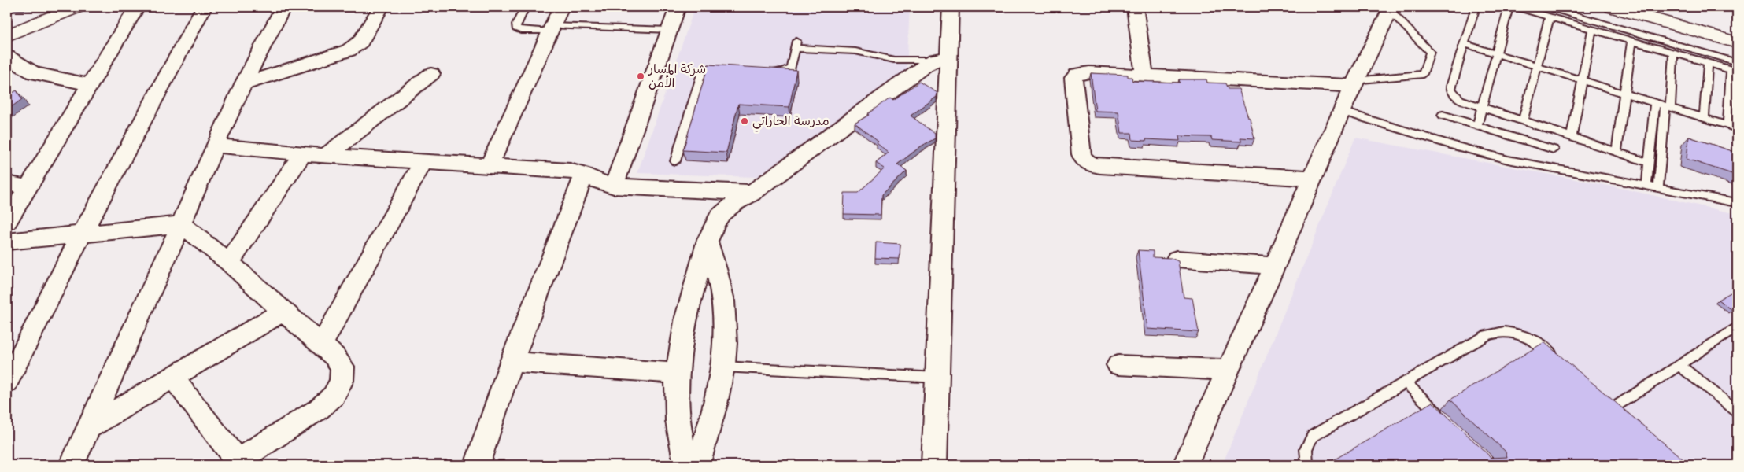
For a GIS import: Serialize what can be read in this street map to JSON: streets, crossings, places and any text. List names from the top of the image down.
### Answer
{
  "places": ["شركة المسار الأمن", "مدرسة الحاراتي"]
}
